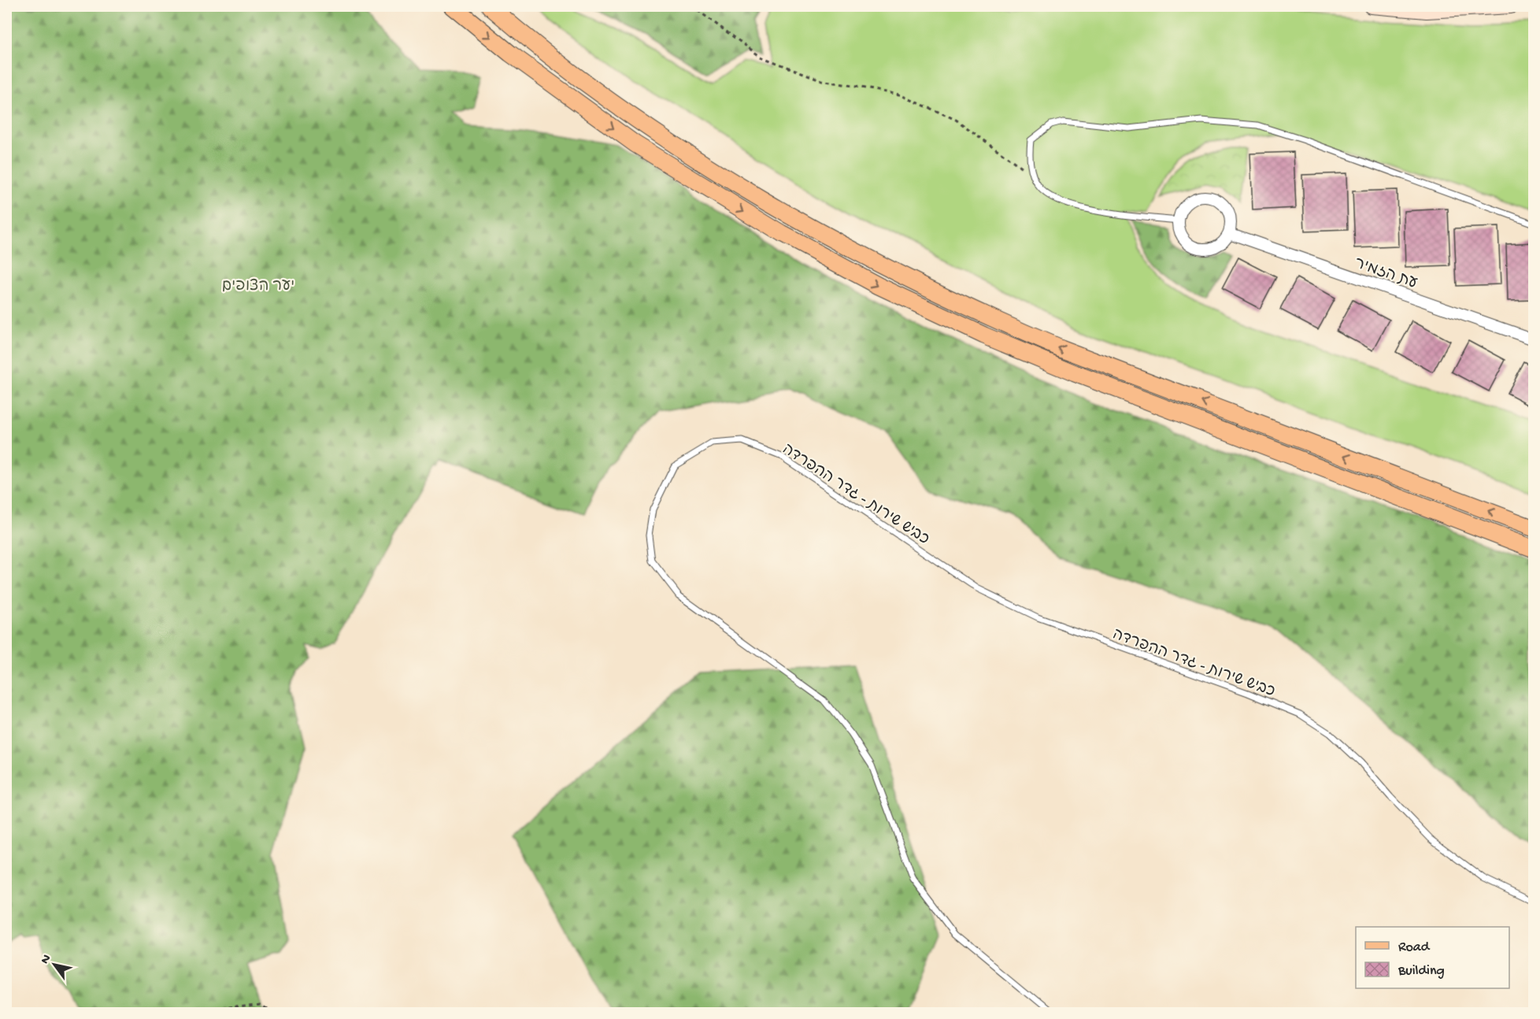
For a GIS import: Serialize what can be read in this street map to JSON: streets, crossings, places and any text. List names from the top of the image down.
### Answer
{
  "streets": {
    "street": ["עת הזמיר"],
    "lane": ["כביש שירות - גדר ההפרדה"]
  },
  "parks": ["יער הצופים"],
  "legend": ["Road", "Building"],
  "north": "top left"
}
